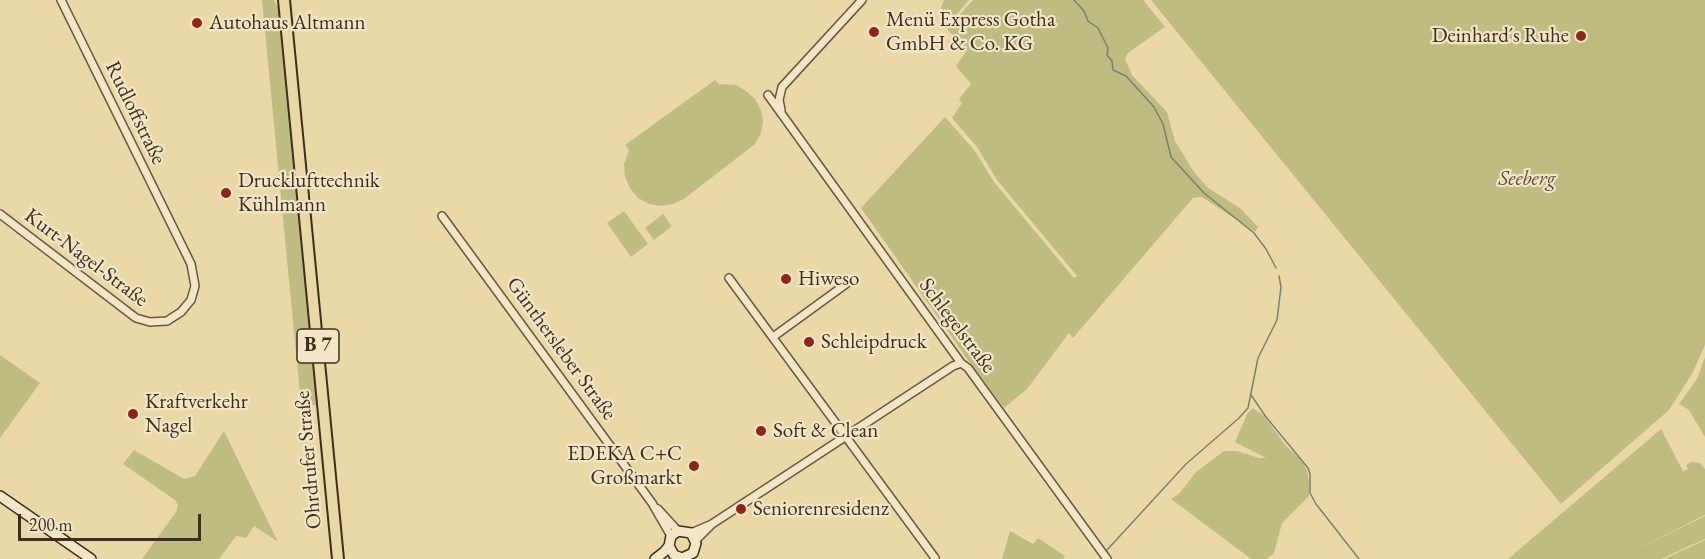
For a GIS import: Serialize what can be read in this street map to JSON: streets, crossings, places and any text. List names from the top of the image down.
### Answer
{
  "streets": {
    "main road": ["B 7", "Ohrdrufer Straße"],
    "street": [
      "Rudloffstraße",
      "Kurt-Nagel-Straße",
      "Schlegelstraße",
      "Günthersleber Straße"
    ]
  },
  "crossings": [
    ["Rudloffstraße", "Kurt-Nagel-Straße"]
  ],
  "parks": ["Seeberg"],
  "places": [
    "Autohaus Altmann",
    "Menü Express Gotha GmbH & Co. KG",
    "Deinhard´s Ruhe",
    "Drucklufttechnik Kühlmann",
    "Hiweso",
    "Schleipdruck",
    "Kraftverkehr Nagel",
    "Soft & Clean",
    "EDEKA C+C Großmarkt",
    "Seniorenresidenz"
  ],
  "scale_bar": "200 m"
}
